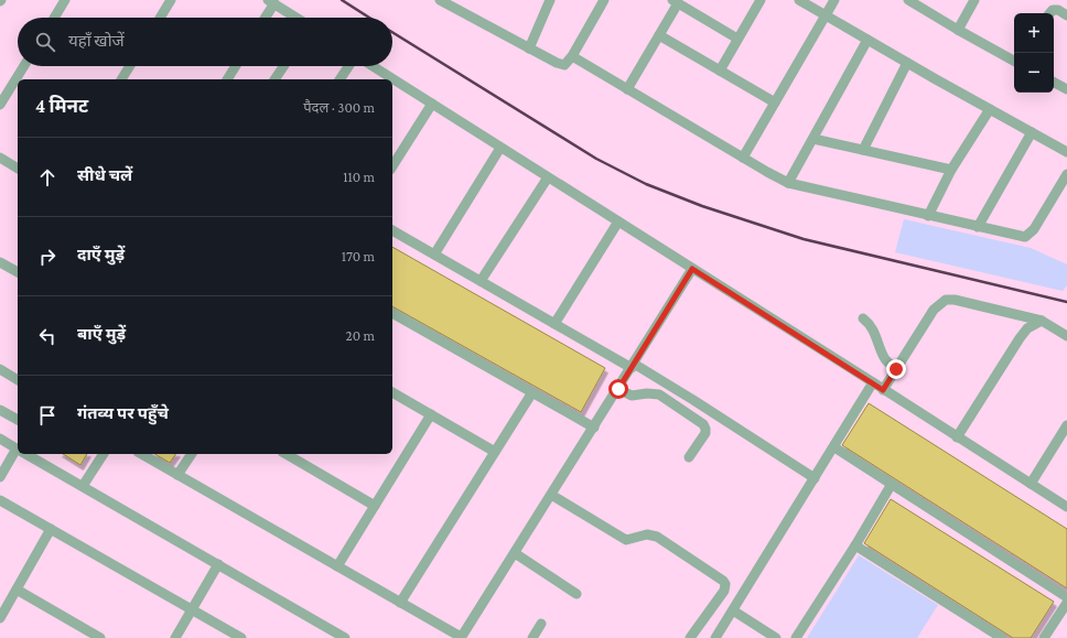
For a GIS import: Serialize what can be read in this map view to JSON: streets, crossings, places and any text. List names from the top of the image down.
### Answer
{
  "page": {
    "map_buttons": ["+", "−"],
    "search": "यहाँ खोजें",
    "heading": ["4 मिनट", "पैदल · 300 m"],
    "list": [
      ["सीधे चलें", "110 m"],
      ["दाएँ मुड़ें", "170 m"],
      ["बाएँ मुड़ें", "20 m"],
      "गंतव्य पर पहुँचे"
    ]
  }
}
